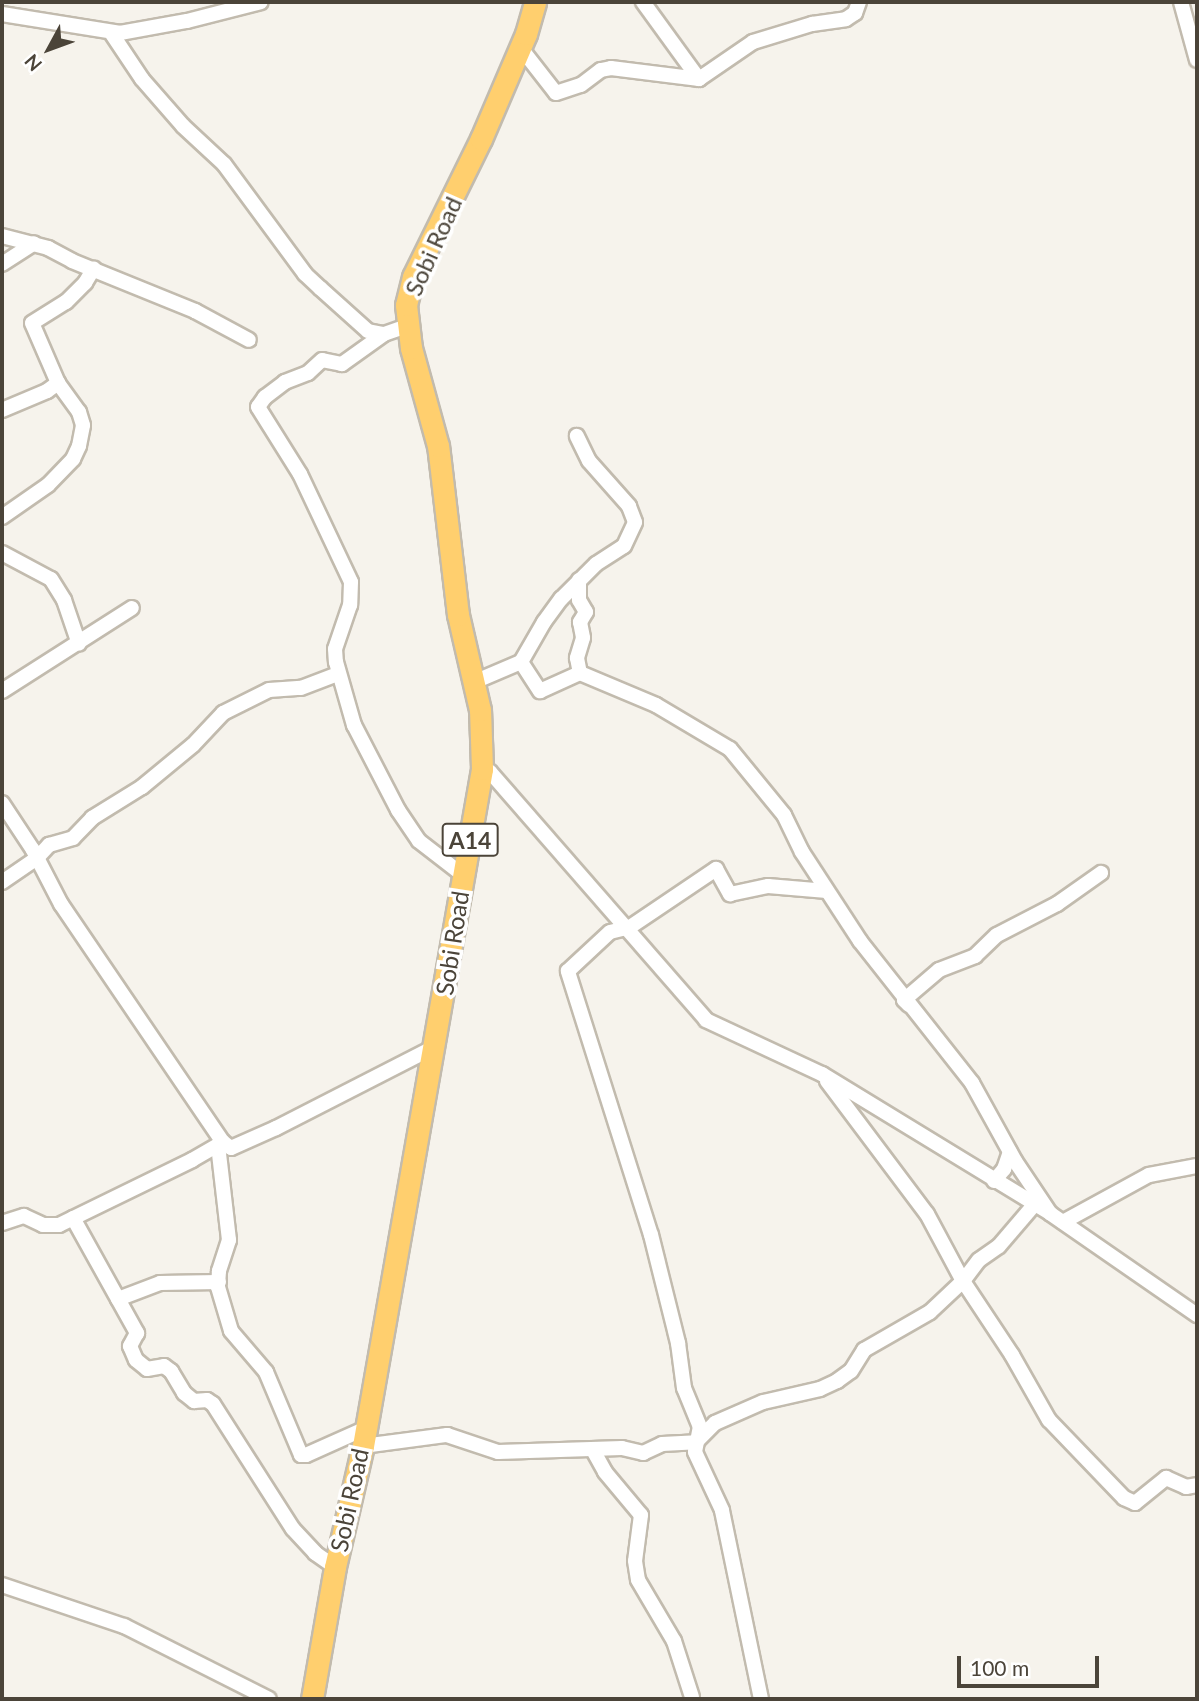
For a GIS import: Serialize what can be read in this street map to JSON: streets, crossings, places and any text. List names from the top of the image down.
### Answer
{
  "streets": {
    "highway": ["Sobi Road", "A14"]
  },
  "scale_bar": "100 m",
  "north": "bottom left"
}
